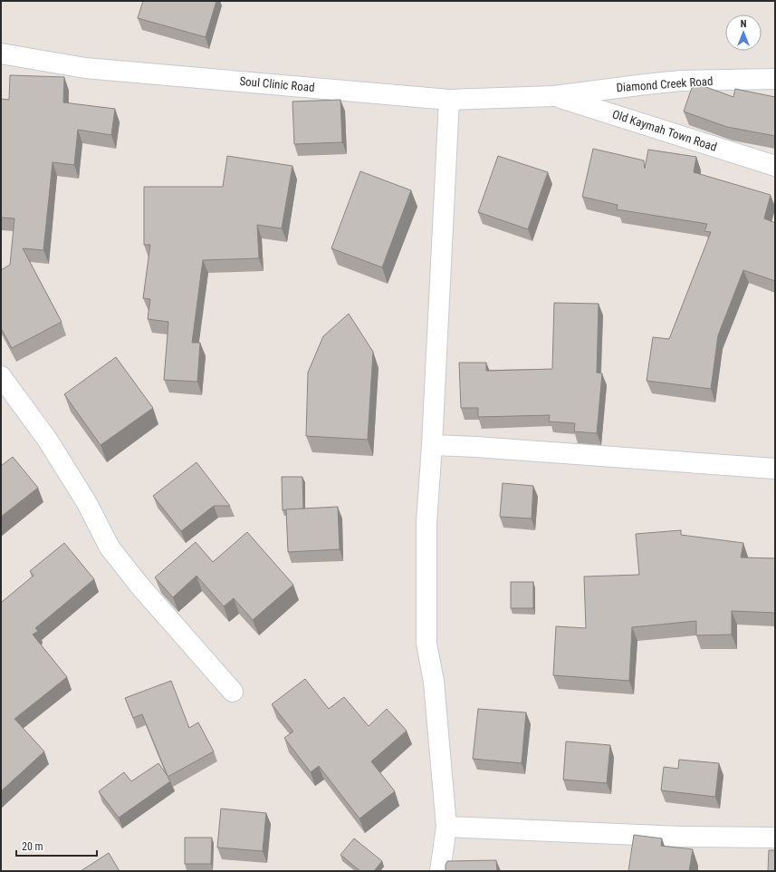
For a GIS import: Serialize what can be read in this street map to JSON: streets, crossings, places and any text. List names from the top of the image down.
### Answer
{
  "streets": {
    "street": ["Soul Clinic Road", "Diamond Creek Road", "Old Kaymah Town Road"]
  },
  "crossings": [
    ["Soul Clinic Road", "Diamond Creek Road"],
    ["Soul Clinic Road", "Old Kaymah Town Road"],
    ["Diamond Creek Road", "Old Kaymah Town Road"]
  ],
  "scale_bar": "20 m",
  "north": "top"
}
